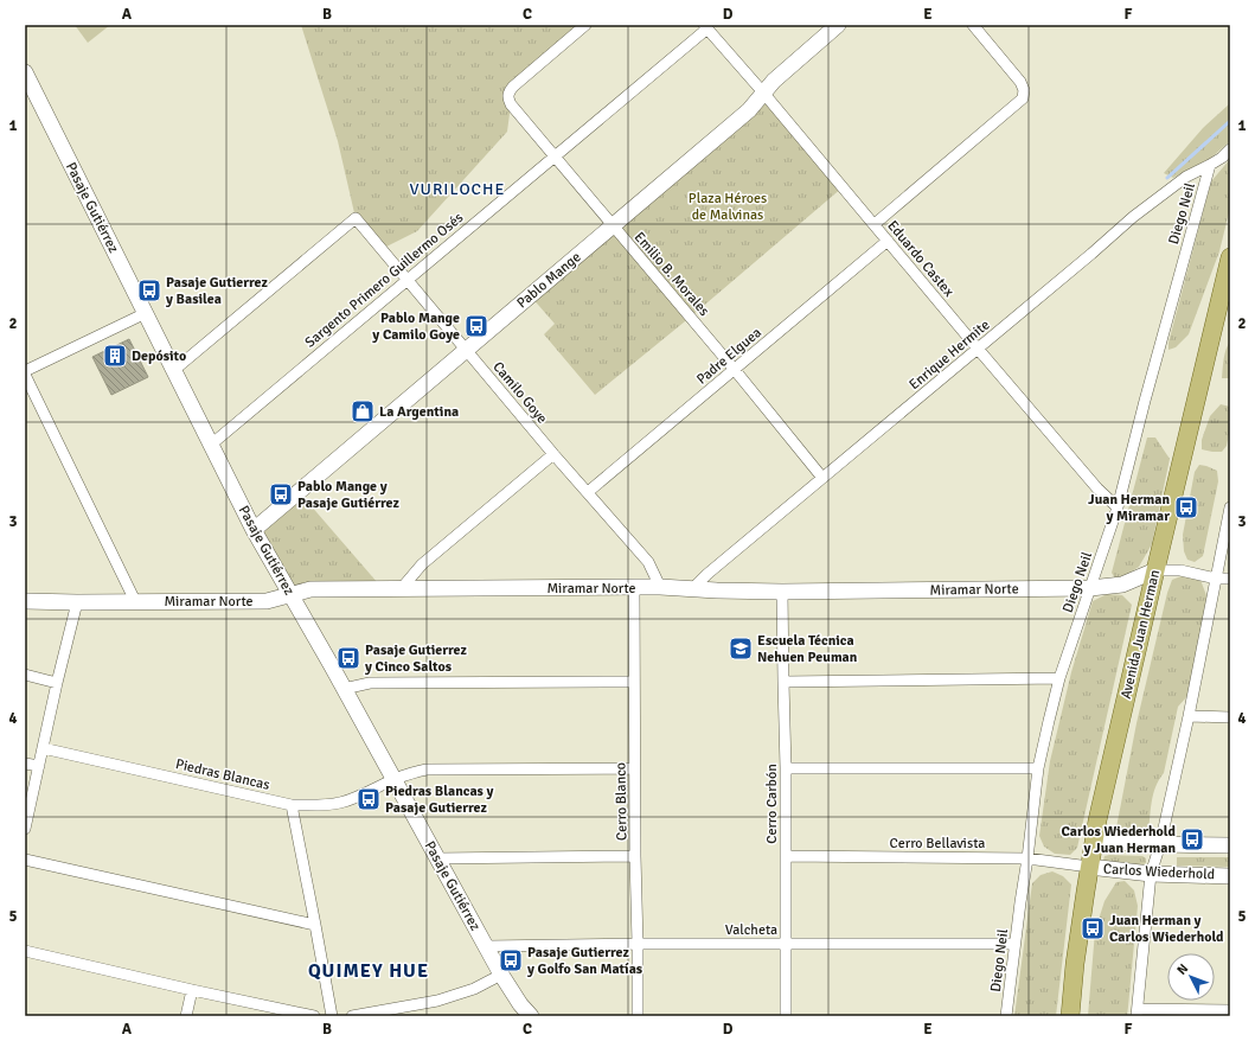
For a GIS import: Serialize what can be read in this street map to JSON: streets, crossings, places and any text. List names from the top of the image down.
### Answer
{
  "streets": {
    "main road": ["Avenida Juan Herman"],
    "street": [
      "Pasaje Gutiérrez",
      "Diego Neil",
      "Eduardo Castex",
      "Emilio B. Morales",
      "Sargento Primero Guillermo Osés",
      "Pablo Mange",
      "Enrique Hermite",
      "Padre Elguea",
      "Camilo Goye",
      "Miramar Norte",
      "Piedras Blancas",
      "Cerro Blanco",
      "Cerro Carbón",
      "Cerro Bellavista",
      "Carlos Wiederhold",
      "Valcheta"
    ]
  },
  "crossings": [
    ["Pasaje Gutiérrez", "Sargento Primero Guillermo Osés"],
    ["Pasaje Gutiérrez", "Pablo Mange"],
    ["Pasaje Gutiérrez", "Camilo Goye"],
    ["Pasaje Gutiérrez", "Miramar Norte"],
    ["Pasaje Gutiérrez", "Piedras Blancas"],
    ["Pasaje Gutiérrez", "Valcheta"],
    ["Diego Neil", "Eduardo Castex"],
    ["Diego Neil", "Enrique Hermite"],
    ["Diego Neil", "Miramar Norte"],
    ["Diego Neil", "Cerro Bellavista"],
    ["Diego Neil", "Valcheta"],
    ["Eduardo Castex", "Sargento Primero Guillermo Osés"],
    ["Eduardo Castex", "Pablo Mange"],
    ["Eduardo Castex", "Enrique Hermite"],
    ["Eduardo Castex", "Padre Elguea"],
    ["Emilio B. Morales", "Sargento Primero Guillermo Osés"],
    ["Emilio B. Morales", "Pablo Mange"],
    ["Emilio B. Morales", "Enrique Hermite"],
    ["Emilio B. Morales", "Padre Elguea"],
    ["Sargento Primero Guillermo Osés", "Camilo Goye"],
    ["Pablo Mange", "Camilo Goye"],
    ["Enrique Hermite", "Miramar Norte"],
    ["Padre Elguea", "Camilo Goye"],
    ["Camilo Goye", "Miramar Norte"],
    ["Miramar Norte", "Avenida Juan Herman"],
    ["Miramar Norte", "Cerro Blanco"],
    ["Miramar Norte", "Cerro Carbón"],
    ["Avenida Juan Herman", "Cerro Bellavista"],
    ["Avenida Juan Herman", "Carlos Wiederhold"],
    ["Piedras Blancas", "Cerro Blanco"],
    ["Cerro Blanco", "Valcheta"],
    ["Cerro Carbón", "Cerro Bellavista"],
    ["Cerro Carbón", "Valcheta"],
    ["Cerro Bellavista", "Carlos Wiederhold"]
  ],
  "districts": ["VURILOCHE", "QUIMEY HUE"],
  "parks": ["Plaza Héroes de Malvinas"],
  "places": {
    "bus stop": [
      "Pasaje Gutierrez y Basilea",
      "Pablo Mange y Camilo Goye",
      "Pablo Mange y Pasaje Gutiérrez",
      "Juan Herman y Miramar",
      "Pasaje Gutierrez y Cinco Saltos",
      "Piedras Blancas y Pasaje Gutierrez",
      "Carlos Wiederhold y Juan Herman",
      "Juan Herman y Carlos Wiederhold",
      "Pasaje Gutierrez y Golfo San Matías"
    ],
    "building": ["Depósito"],
    "shop": ["La Argentina"],
    "school or university": ["Escuela Técnica Nehuen Peuman"]
  },
  "north": "top left",
  "grid": {
    "columns": [
      "A",
      "B",
      "C",
      "D",
      "E",
      "F"
    ],
    "rows": [
      "1",
      "2",
      "3",
      "4",
      "5"
    ]
  }
}
